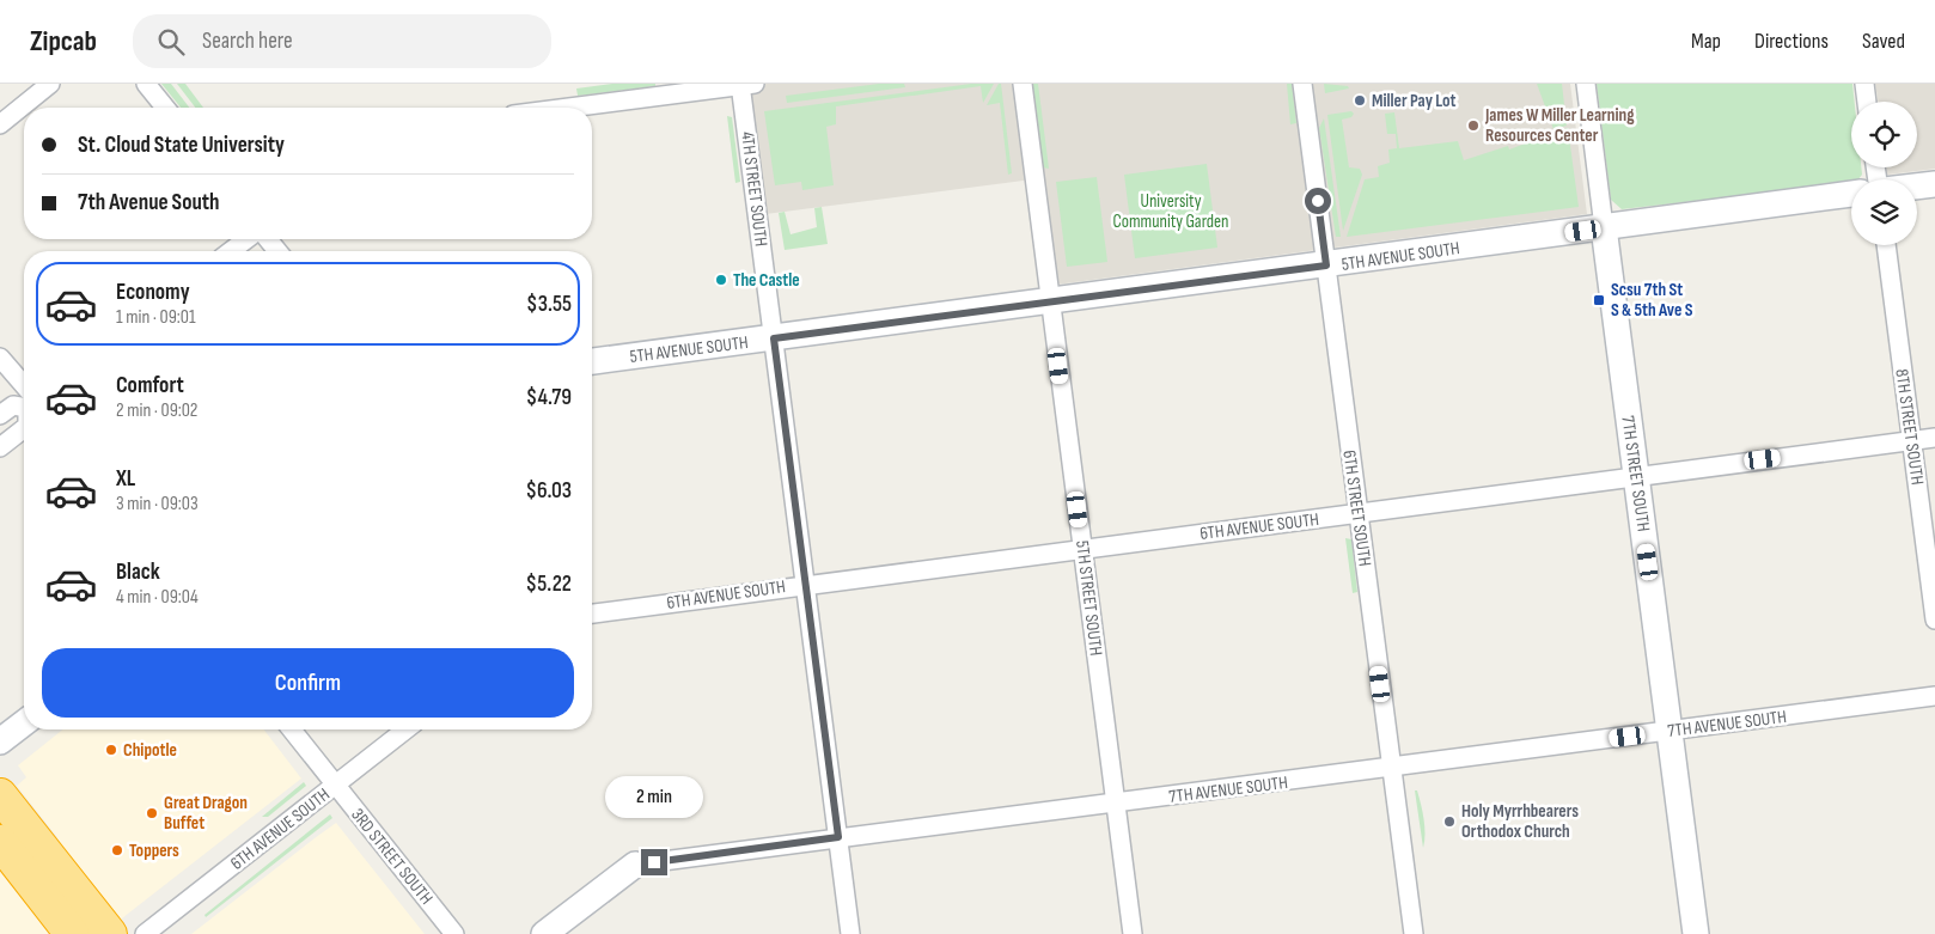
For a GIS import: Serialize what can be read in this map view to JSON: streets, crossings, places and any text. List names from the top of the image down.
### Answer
{
  "streets": {
    "street": [
      "4TH STREET SOUTH",
      "5TH AVENUE SOUTH",
      "8TH STREET SOUTH",
      "7TH STREET SOUTH",
      "6TH STREET SOUTH",
      "6TH AVENUE SOUTH",
      "5TH STREET SOUTH",
      "7TH AVENUE SOUTH",
      "3RD STREET SOUTH"
    ]
  },
  "crossings": [
    ["4TH STREET SOUTH", "5TH AVENUE SOUTH"],
    ["4TH STREET SOUTH", "6TH AVENUE SOUTH"],
    ["4TH STREET SOUTH", "7TH AVENUE SOUTH"],
    ["5TH AVENUE SOUTH", "7TH STREET SOUTH"],
    ["5TH AVENUE SOUTH", "6TH STREET SOUTH"],
    ["5TH AVENUE SOUTH", "5TH STREET SOUTH"],
    ["8TH STREET SOUTH", "6TH AVENUE SOUTH"],
    ["7TH STREET SOUTH", "6TH AVENUE SOUTH"],
    ["7TH STREET SOUTH", "7TH AVENUE SOUTH"],
    ["6TH STREET SOUTH", "6TH AVENUE SOUTH"],
    ["6TH STREET SOUTH", "7TH AVENUE SOUTH"],
    ["6TH AVENUE SOUTH", "5TH STREET SOUTH"],
    ["6TH AVENUE SOUTH", "3RD STREET SOUTH"],
    ["5TH STREET SOUTH", "7TH AVENUE SOUTH"]
  ],
  "parks": ["University Community Garden"],
  "places": {
    "other": [
      "Miller Pay Lot",
      "James W Miller Learning Resources Center",
      "The Castle",
      "Chipotle",
      "Great Dragon Buffet",
      "Holy Myrrhbearers Orthodox Church",
      "Toppers"
    ],
    "transit": ["Scsu 7th St S & 5th Ave S"]
  },
  "page": {
    "header": "Zipcab",
    "search": "Search here",
    "nav": ["Map", "Directions", "Saved"],
    "banner": ["St. Cloud State University", "7th Avenue South"],
    "list": [
      {
        "name": "Economy",
        "note": "1 min · 09:01",
        "value": "$3.55"
      },
      {
        "name": "Comfort",
        "note": "2 min · 09:02",
        "value": "$4.79"
      },
      {
        "name": "XL",
        "note": "3 min · 09:03",
        "value": "$6.03"
      },
      {
        "name": "Black",
        "note": "4 min · 09:04",
        "value": "$5.22"
      }
    ],
    "buttons": "Confirm",
    "bubble": "2 min"
  }
}
